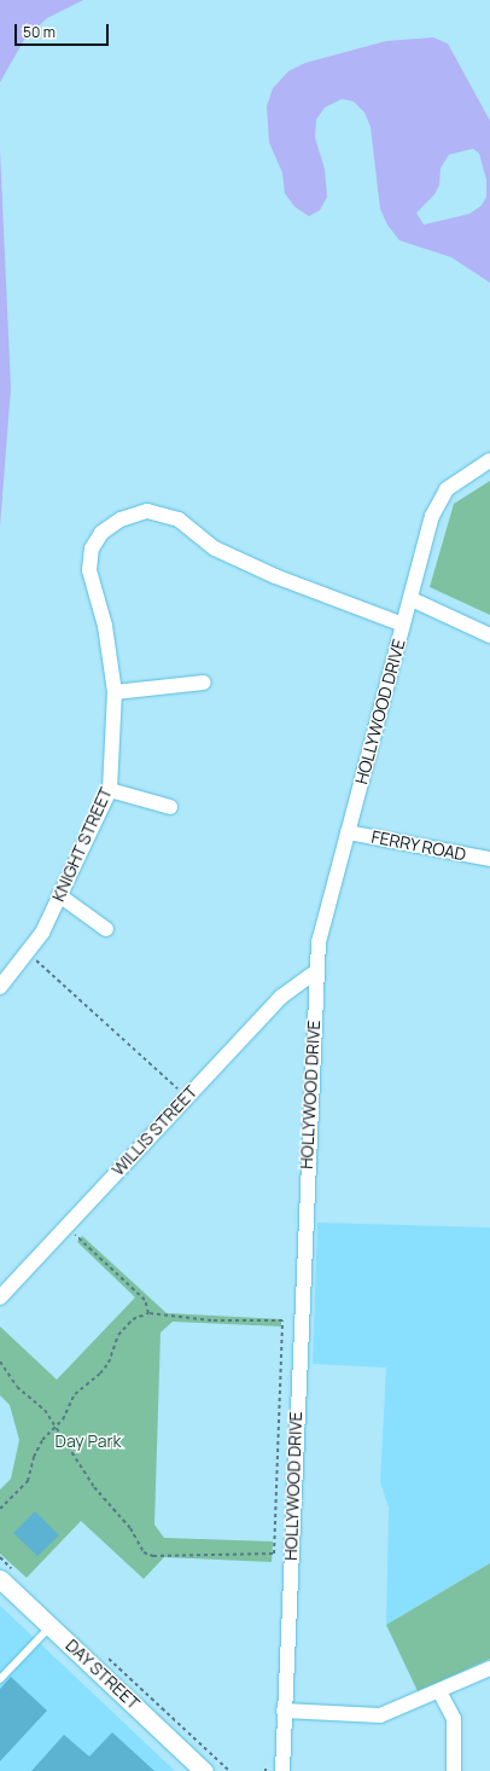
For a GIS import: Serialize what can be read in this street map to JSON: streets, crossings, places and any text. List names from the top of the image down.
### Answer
{
  "streets": {
    "street": [
      "HOLLYWOOD DRIVE",
      "KNIGHT STREET",
      "FERRY ROAD",
      "WILLIS STREET",
      "DAY STREET"
    ]
  },
  "crossings": [
    ["HOLLYWOOD DRIVE", "KNIGHT STREET"],
    ["HOLLYWOOD DRIVE", "FERRY ROAD"],
    ["HOLLYWOOD DRIVE", "WILLIS STREET"]
  ],
  "parks": ["Day Park"],
  "scale_bar": "50 m"
}
